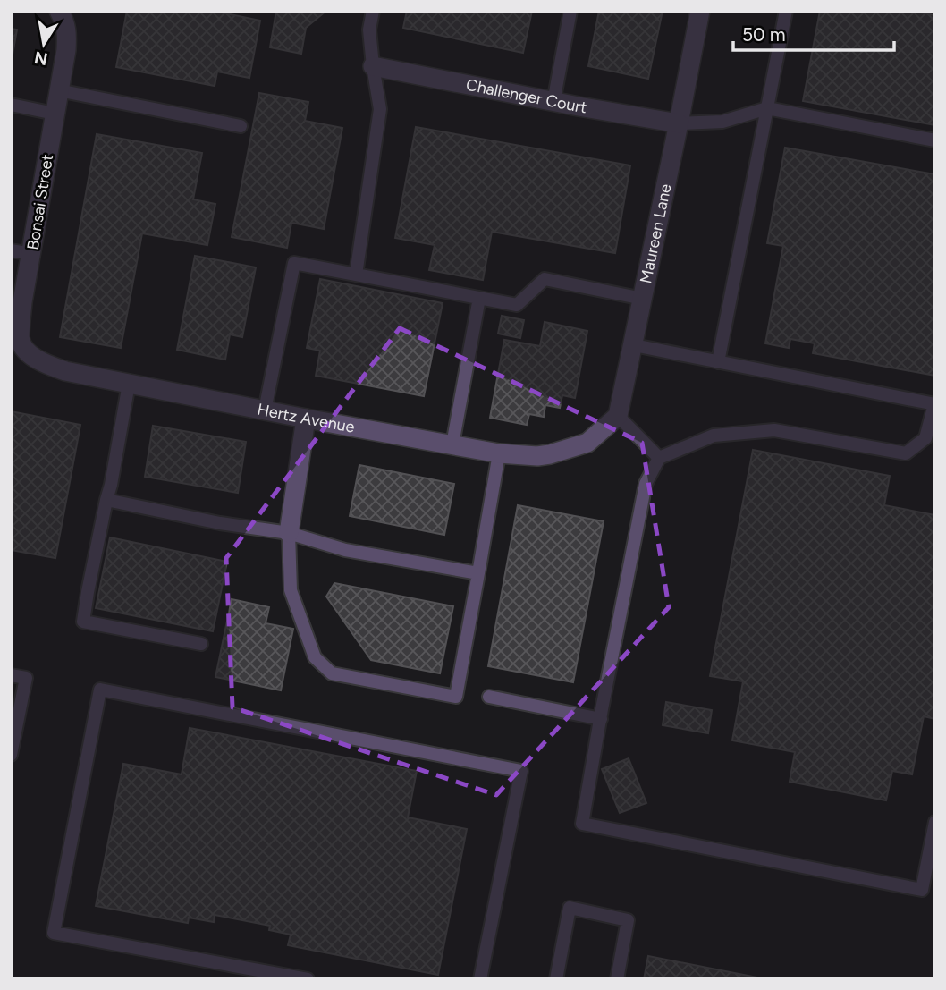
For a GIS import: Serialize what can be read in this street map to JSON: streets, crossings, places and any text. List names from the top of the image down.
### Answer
{
  "streets": {
    "street": [
      "Challenger Court",
      "Bonsai Street",
      "Maureen Lane",
      "Hertz Avenue"
    ]
  },
  "crossings": [
    ["Challenger Court", "Maureen Lane"],
    ["Bonsai Street", "Hertz Avenue"],
    ["Maureen Lane", "Hertz Avenue"]
  ],
  "scale_bar": "50 m",
  "north": "bottom"
}
